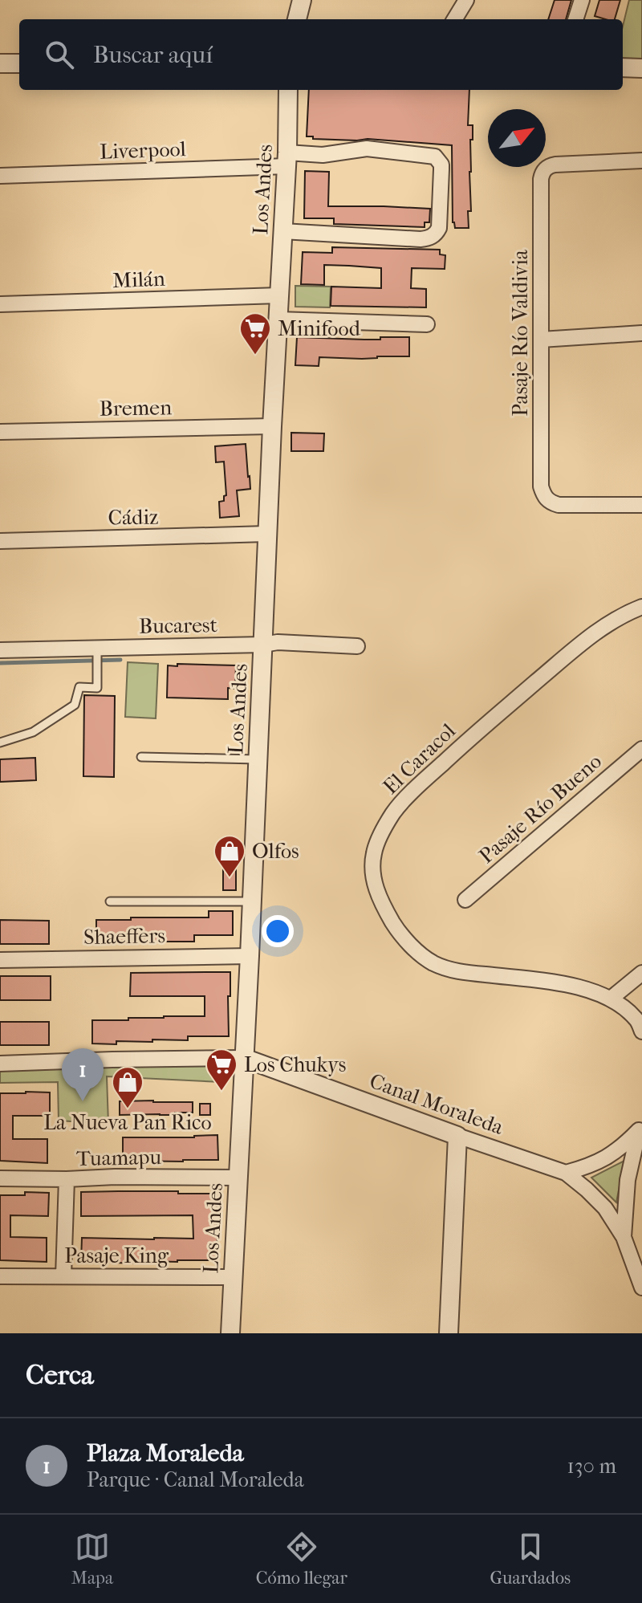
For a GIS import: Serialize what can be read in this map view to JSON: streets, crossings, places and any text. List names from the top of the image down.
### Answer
{
  "streets": {
    "street": [
      "Liverpool",
      "Los Andes",
      "Milán",
      "Pasaje Río Valdivia",
      "Bremen",
      "Cádiz",
      "Bucarest",
      "El Caracol",
      "Pasaje Río Bueno",
      "Shaeffers",
      "Canal Moraleda",
      "Tuamapu",
      "Pasaje King"
    ]
  },
  "crossings": [
    ["Liverpool", "Los Andes"],
    ["Los Andes", "Milán"],
    ["Los Andes", "Bremen"],
    ["Los Andes", "Cádiz"],
    ["Los Andes", "Bucarest"],
    ["Los Andes", "Shaeffers"],
    ["Los Andes", "Canal Moraleda"],
    ["Los Andes", "Tuamapu"],
    ["Los Andes", "Pasaje King"]
  ],
  "places": {
    "supermarket": ["Minifood", "Los Chukys"],
    "shop": ["Olfos", "La Nueva Pan Rico"]
  },
  "north": "top right",
  "page": {
    "search": "Buscar aquí",
    "pins": "1",
    "heading": "Cerca",
    "list": [
      {
        "mark": "1",
        "name": "Plaza Moraleda",
        "note": "Parque · Canal Moraleda",
        "value": "130 m"
      }
    ],
    "nav": ["Mapa", "Cómo llegar", "Guardados"]
  }
}
